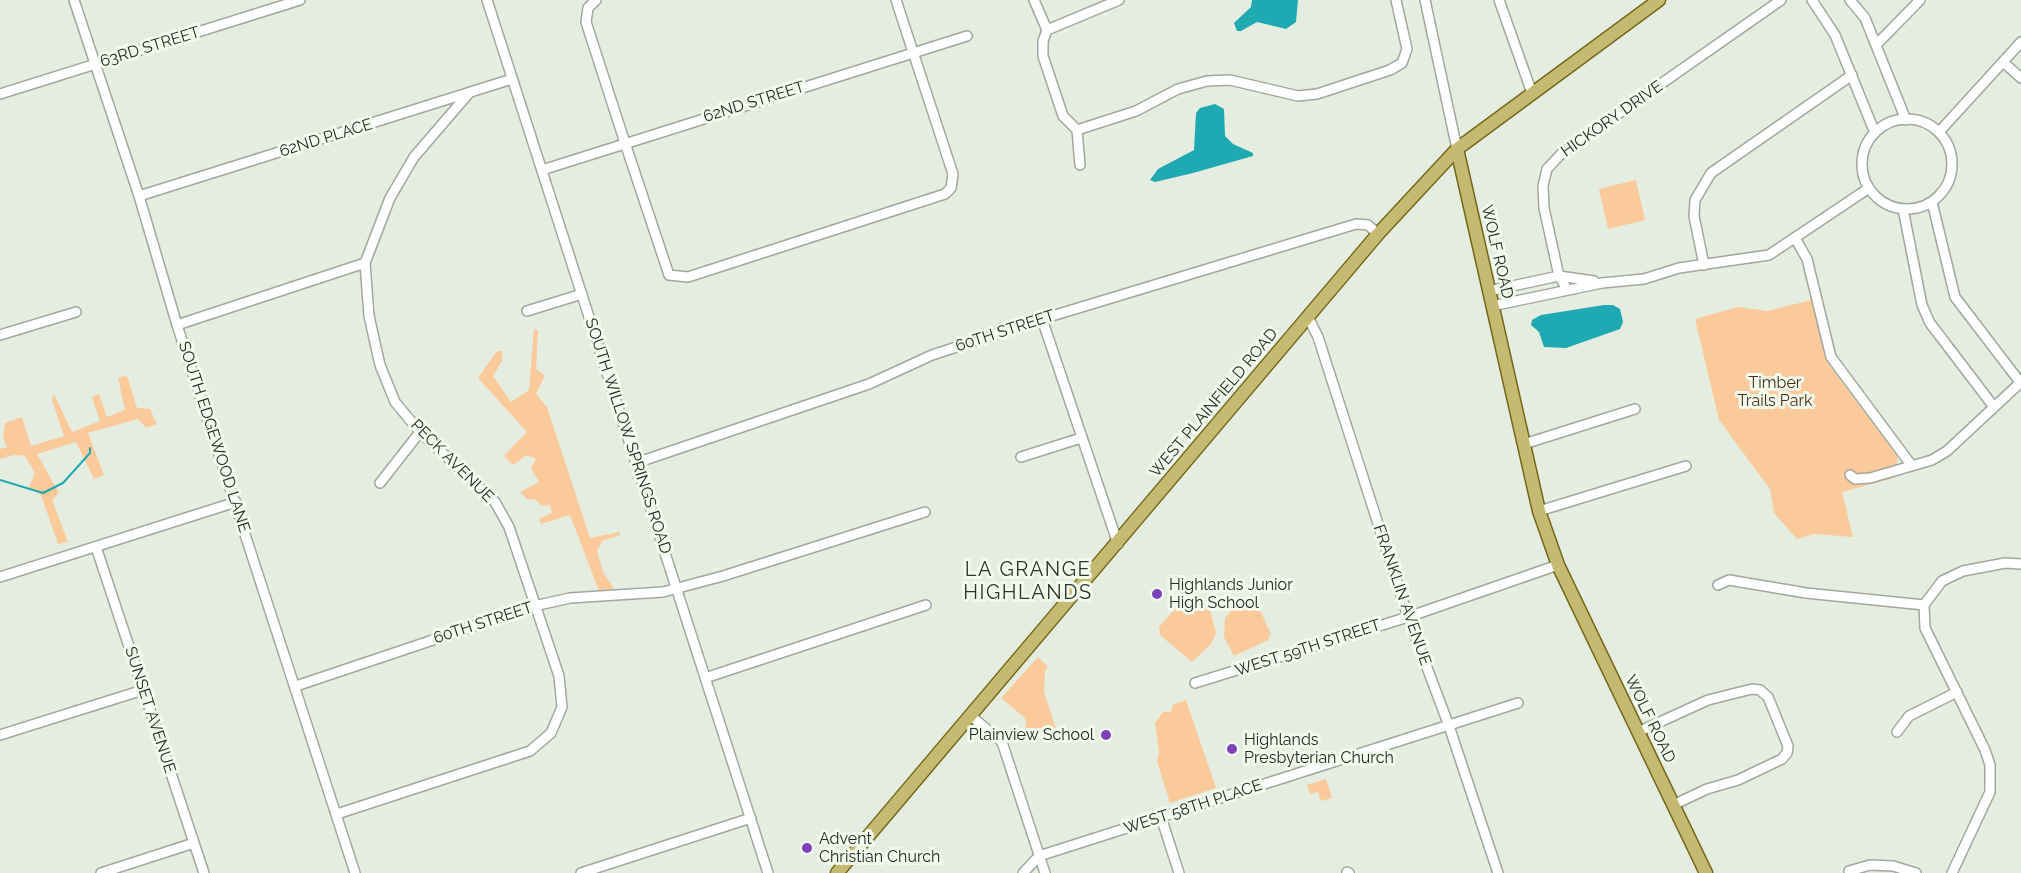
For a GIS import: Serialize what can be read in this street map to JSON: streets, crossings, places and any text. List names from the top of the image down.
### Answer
{
  "streets": {
    "main road": ["WOLF ROAD", "WEST PLAINFIELD ROAD"],
    "street": [
      "63RD STREET",
      "62ND STREET",
      "HICKORY DRIVE",
      "62ND PLACE",
      "60TH STREET",
      "SOUTH WILLOW SPRINGS ROAD",
      "SOUTH EDGEWOOD LANE",
      "PECK AVENUE",
      "FRANKLIN AVENUE",
      "WEST 59TH STREET",
      "SUNSET AVENUE",
      "WEST 58TH PLACE"
    ]
  },
  "crossings": [
    ["63RD STREET", "SOUTH EDGEWOOD LANE"],
    ["62ND STREET", "SOUTH WILLOW SPRINGS ROAD"],
    ["62ND PLACE", "SOUTH WILLOW SPRINGS ROAD"],
    ["62ND PLACE", "SOUTH EDGEWOOD LANE"],
    ["62ND PLACE", "PECK AVENUE"],
    ["WOLF ROAD", "WEST PLAINFIELD ROAD"],
    ["WOLF ROAD", "WEST 59TH STREET"],
    ["60TH STREET", "WEST PLAINFIELD ROAD"],
    ["60TH STREET", "SOUTH WILLOW SPRINGS ROAD"],
    ["60TH STREET", "SOUTH EDGEWOOD LANE"],
    ["60TH STREET", "PECK AVENUE"],
    ["WEST PLAINFIELD ROAD", "FRANKLIN AVENUE"],
    ["SOUTH EDGEWOOD LANE", "PECK AVENUE"],
    ["FRANKLIN AVENUE", "WEST 59TH STREET"],
    ["FRANKLIN AVENUE", "WEST 58TH PLACE"]
  ],
  "districts": ["LA GRANGE HIGHLANDS"],
  "parks": ["Timber Trails Park"],
  "places": [
    "Highlands Junior High School",
    "Plainview School",
    "Highlands Presbyterian Church",
    "Advent Christian Church"
  ]
}
